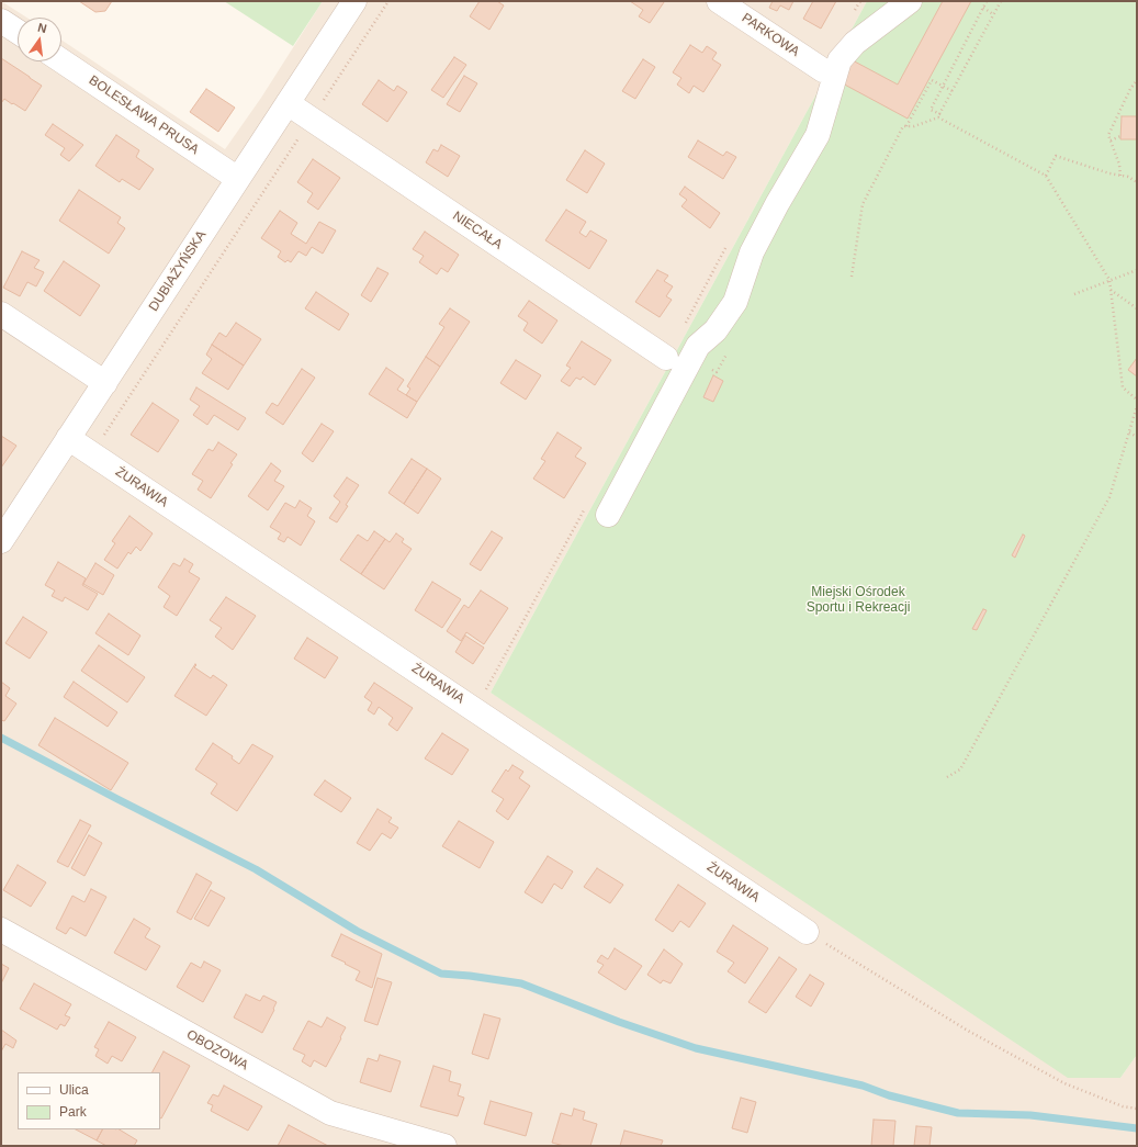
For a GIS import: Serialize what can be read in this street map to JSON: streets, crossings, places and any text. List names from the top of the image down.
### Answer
{
  "streets": {
    "street": [
      "PARKOWA",
      "BOLESŁAWA PRUSA",
      "NIECAŁA",
      "DUBIAŻYŃSKA",
      "ŻURAWIA",
      "OBOZOWA"
    ]
  },
  "crossings": [
    ["BOLESŁAWA PRUSA", "DUBIAŻYŃSKA"],
    ["NIECAŁA", "DUBIAŻYŃSKA"],
    ["DUBIAŻYŃSKA", "ŻURAWIA"]
  ],
  "parks": ["Miejski Ośrodek Sportu i Rekreacji"],
  "legend": ["Ulica", "Park"],
  "north": "top"
}
